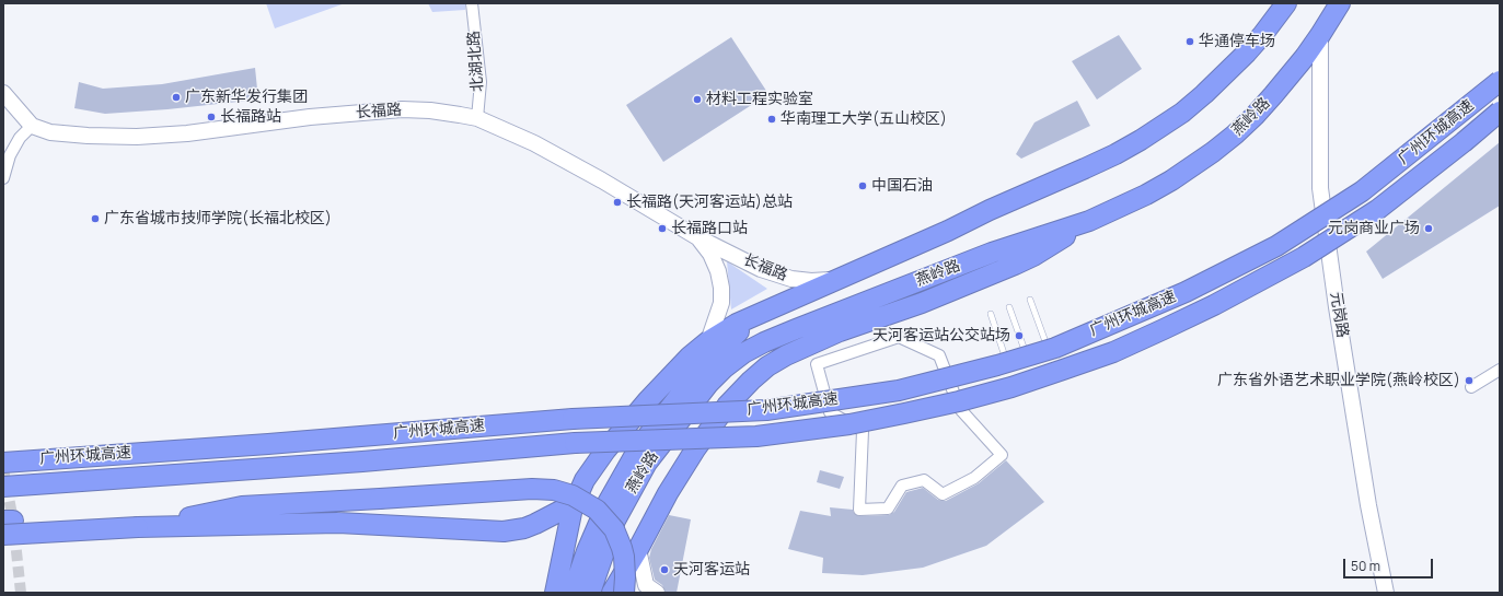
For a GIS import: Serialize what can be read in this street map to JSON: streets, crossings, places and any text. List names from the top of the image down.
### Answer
{
  "streets": {
    "highway": ["燕岭路", "广州环城高速"],
    "street": ["北湖北路", "长福路", "元岗路"]
  },
  "crossings": [
    ["北湖北路", "长福路"],
    ["燕岭路", "元岗路"]
  ],
  "places": [
    "华通停车场",
    "广东新华发行集团",
    "材料工程实验室",
    "长福路站",
    "华南理工大学(五山校区)",
    "中国石油",
    "长福路(天河客运站)总站",
    "广东省城市技师学院(长福北校区)",
    "长福路口站",
    "元岗商业广场",
    "天河客运站公交站场",
    "广东省外语艺术职业学院(燕岭校区)",
    "天河客运站"
  ],
  "scale_bar": "50 m"
}
